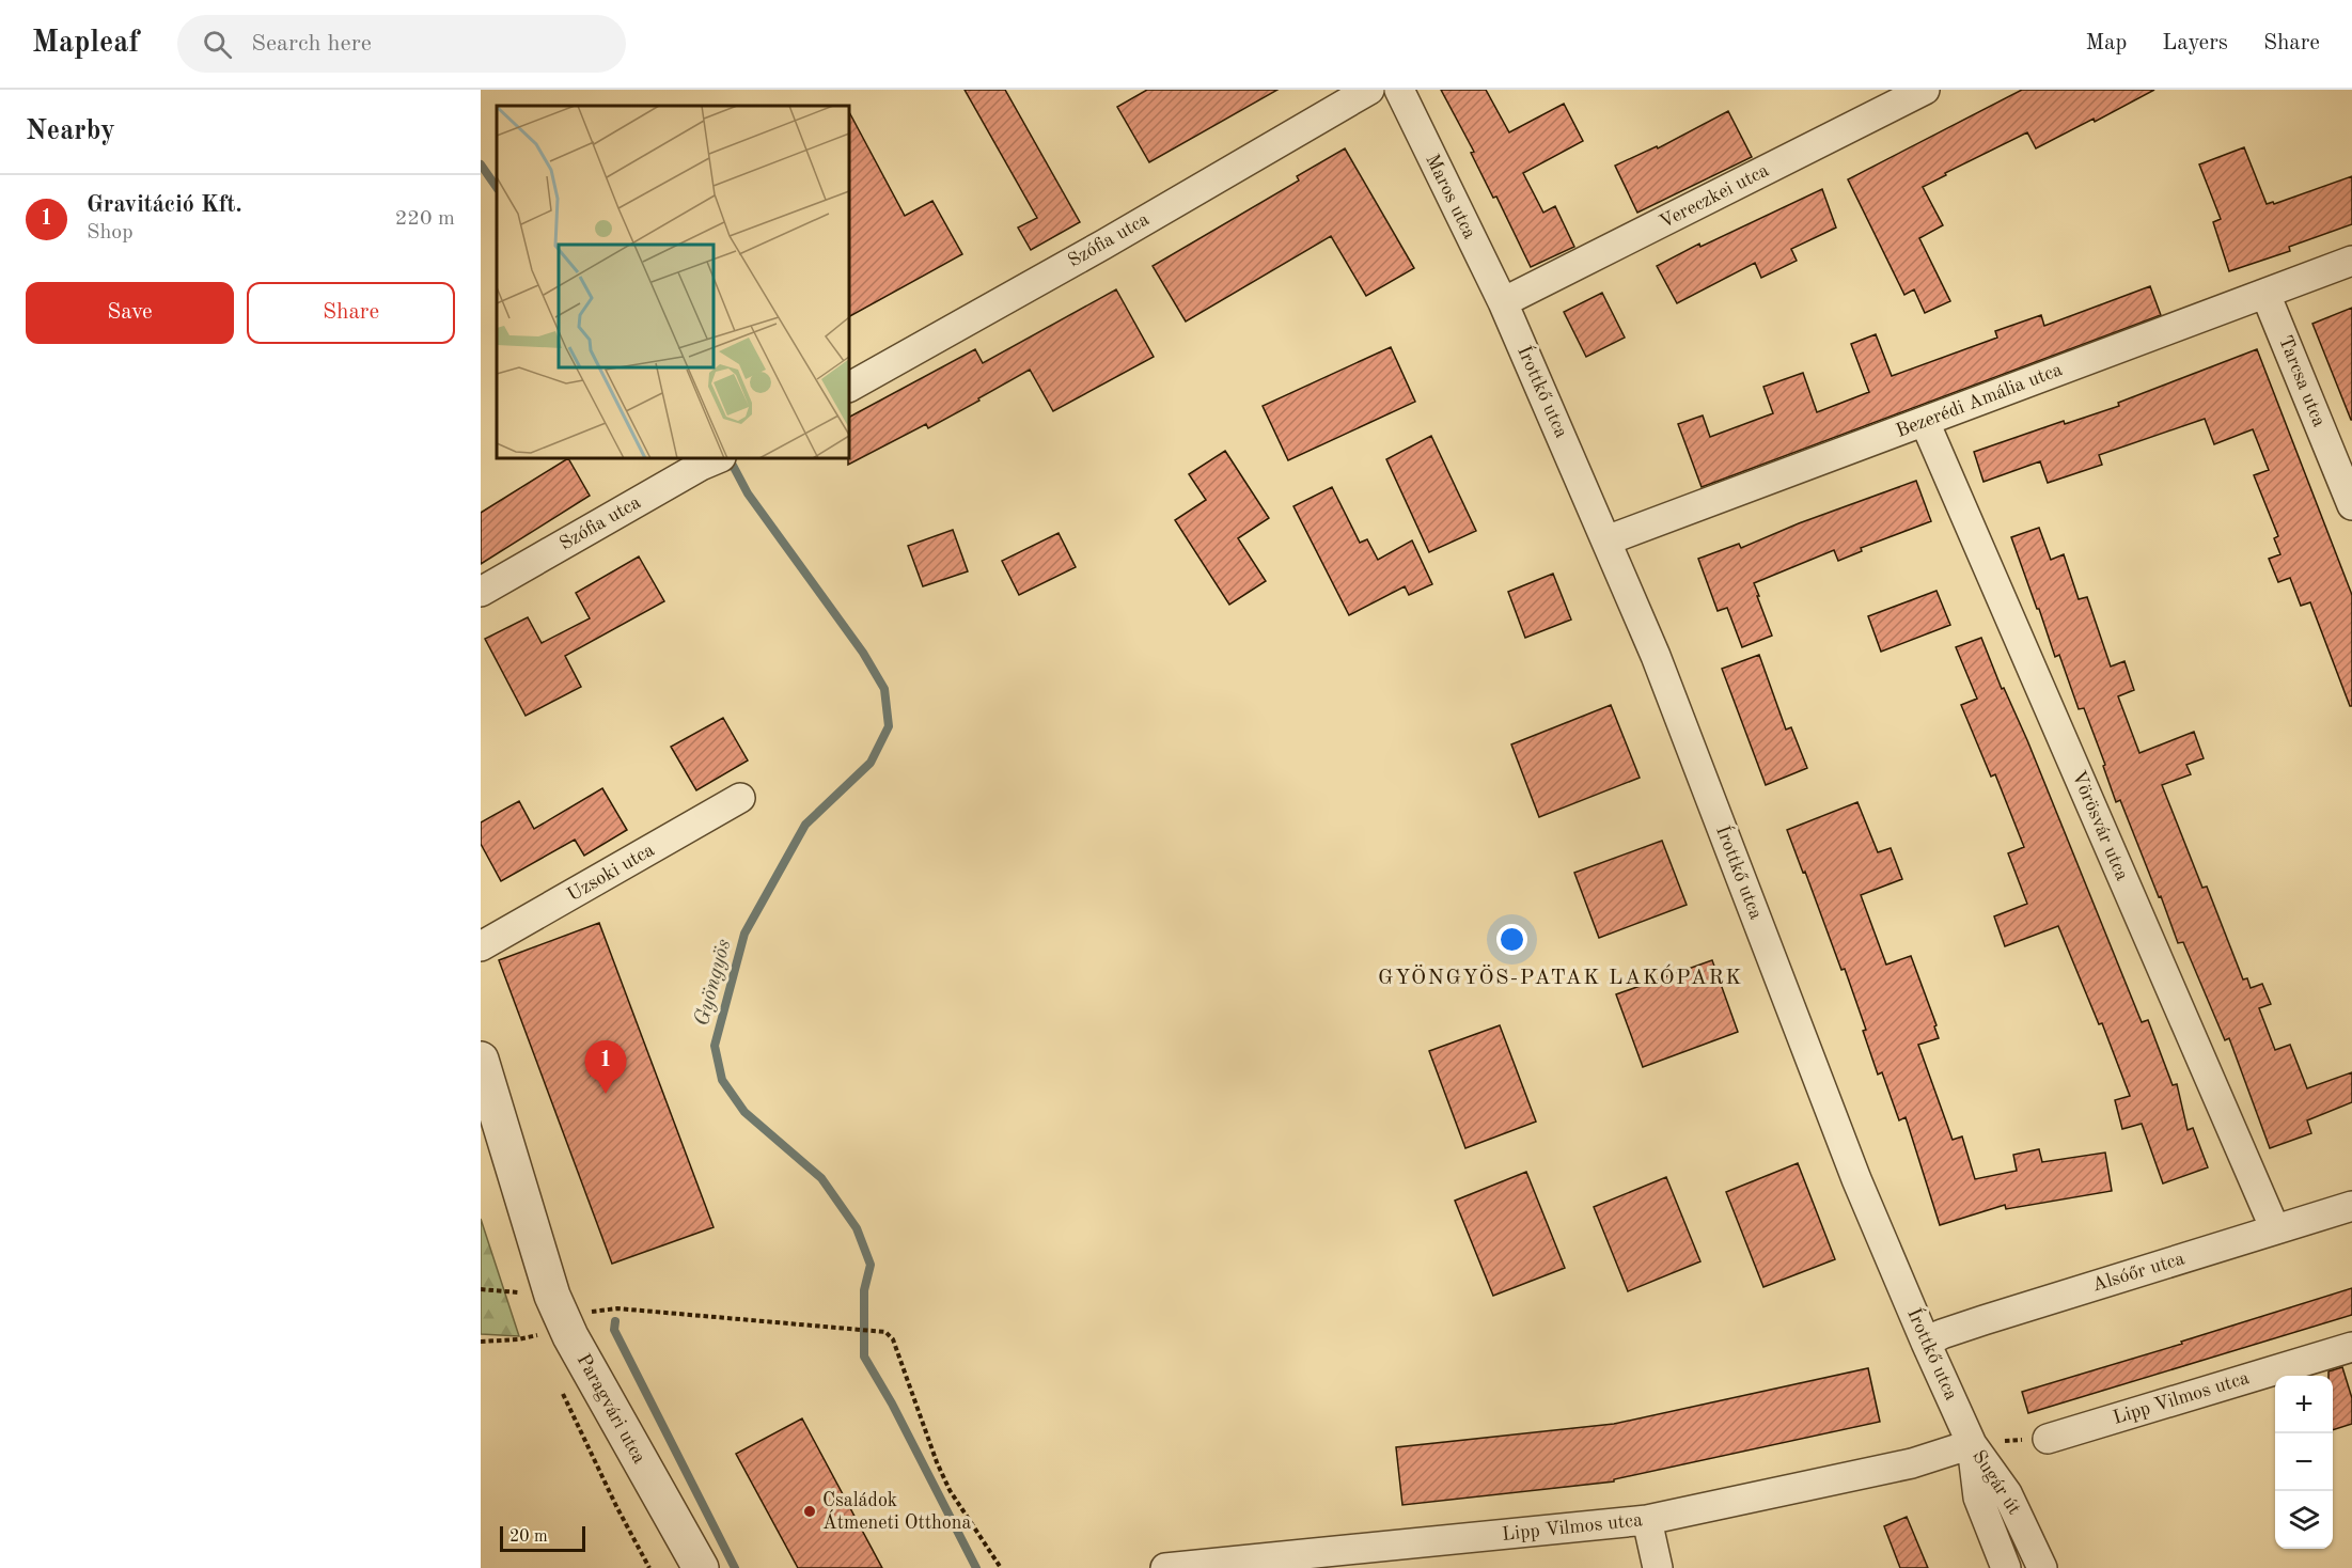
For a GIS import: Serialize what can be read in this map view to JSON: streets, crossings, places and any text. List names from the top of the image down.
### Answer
{
  "streets": {
    "street": [
      "Maros utca",
      "Vereczkei utca",
      "Szófia utca",
      "Tarcsa utca",
      "Írottkő utca",
      "Bezerédi Amália utca",
      "Vörösvár utca",
      "Uzsoki utca",
      "Alsóőr utca",
      "Lipp Vilmos utca",
      "Paragvári utca",
      "Sugár út"
    ]
  },
  "crossings": [
    ["Maros utca", "Vereczkei utca"],
    ["Maros utca", "Írottkő utca"],
    ["Vereczkei utca", "Írottkő utca"],
    ["Tarcsa utca", "Bezerédi Amália utca"],
    ["Írottkő utca", "Bezerédi Amália utca"],
    ["Írottkő utca", "Alsóőr utca"],
    ["Írottkő utca", "Lipp Vilmos utca"],
    ["Írottkő utca", "Sugár út"],
    ["Bezerédi Amália utca", "Vörösvár utca"],
    ["Vörösvár utca", "Alsóőr utca"],
    ["Lipp Vilmos utca", "Sugár út"]
  ],
  "districts": ["GYÖNGYÖS-PATAK LAKÓPARK"],
  "water": ["Gyöngyös"],
  "places": ["Családok Átmeneti Otthona"],
  "scale_bar": "20 m",
  "page": {
    "header": "Mapleaf",
    "search": "Search here",
    "nav": ["Map", "Layers", "Share"],
    "heading": "Nearby",
    "list": [
      {
        "mark": "1",
        "name": "Gravitáció Kft.",
        "note": "Shop",
        "value": "220 m"
      }
    ],
    "buttons": ["Save", "Share"],
    "pins": "1",
    "map_buttons": ["+", "−"],
    "scale": "20 m"
  }
}
